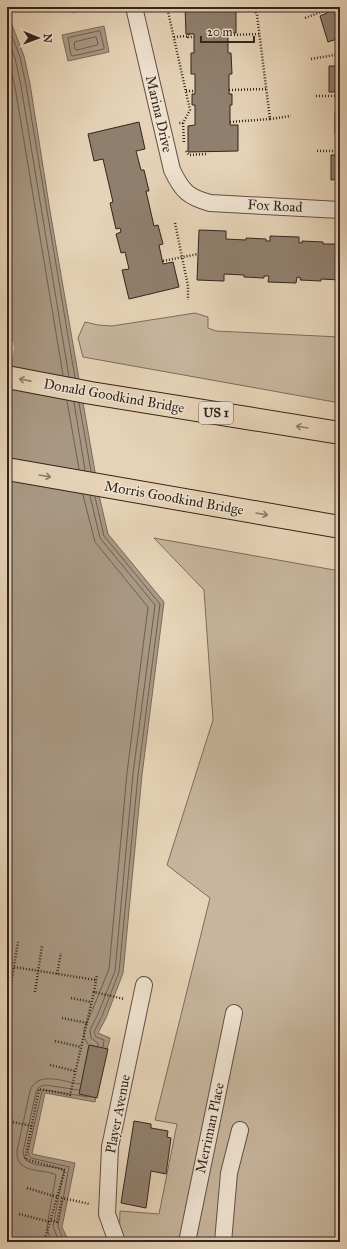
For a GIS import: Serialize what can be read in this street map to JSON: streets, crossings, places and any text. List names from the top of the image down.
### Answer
{
  "streets": {
    "highway": ["Donald Goodkind Bridge", "US 1", "Morris Goodkind Bridge"],
    "street": [
      "Marina Drive",
      "Fox Road",
      "Player Avenue",
      "Merriman Place"
    ]
  },
  "crossings": [
    ["Marina Drive", "Fox Road"]
  ],
  "one_way": ["Donald Goodkind Bridge", "Morris Goodkind Bridge"],
  "scale_bar": "20 m",
  "north": "right"
}
